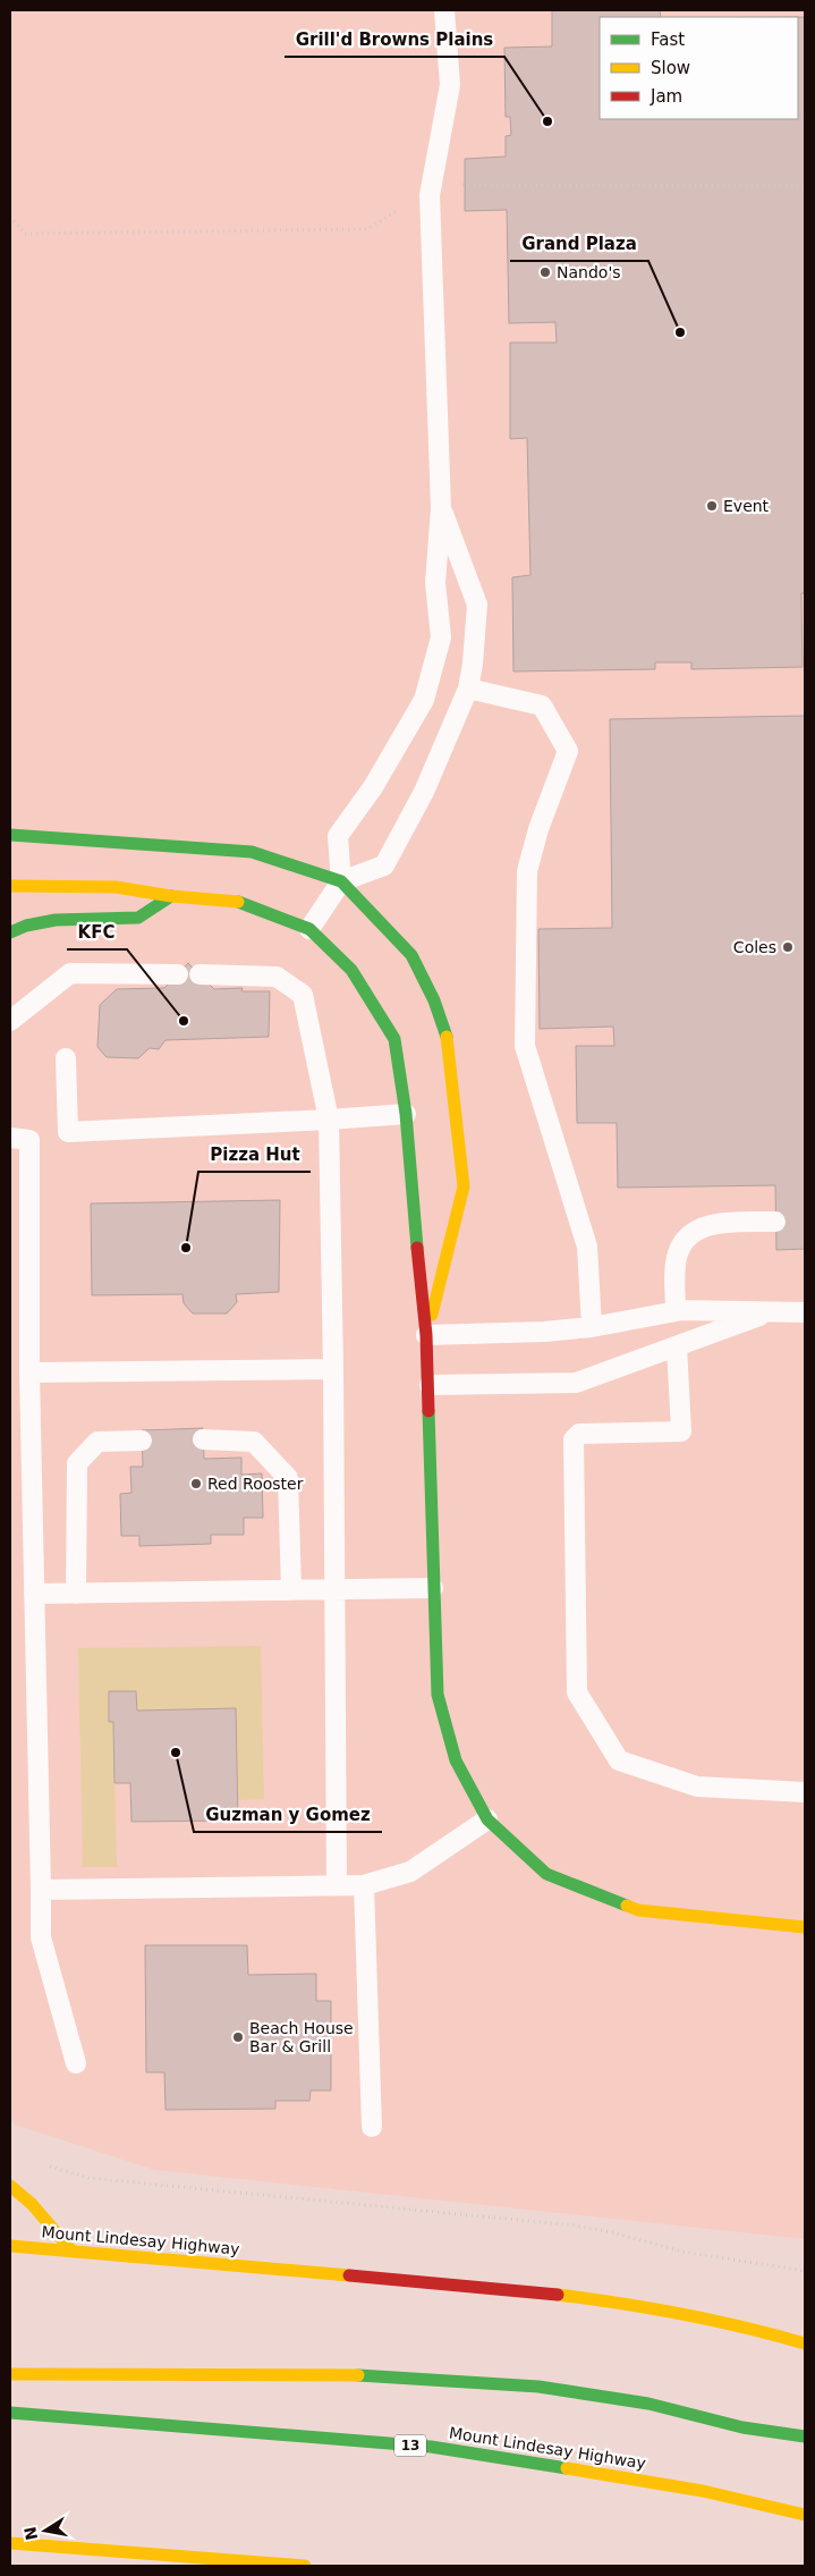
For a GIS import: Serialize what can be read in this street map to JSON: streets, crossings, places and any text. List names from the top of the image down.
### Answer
{
  "streets": {
    "main road": ["Mount Lindesay Highway", "13"]
  },
  "places": [
    "Grill'd Browns Plains",
    "Nando's",
    "Grand Plaza",
    "Event",
    "Coles",
    "KFC",
    "Pizza Hut",
    "Red Rooster",
    "Guzman y Gomez",
    "Beach House Bar & Grill"
  ],
  "legend": ["Fast", "Slow", "Jam"],
  "north": "left"
}
